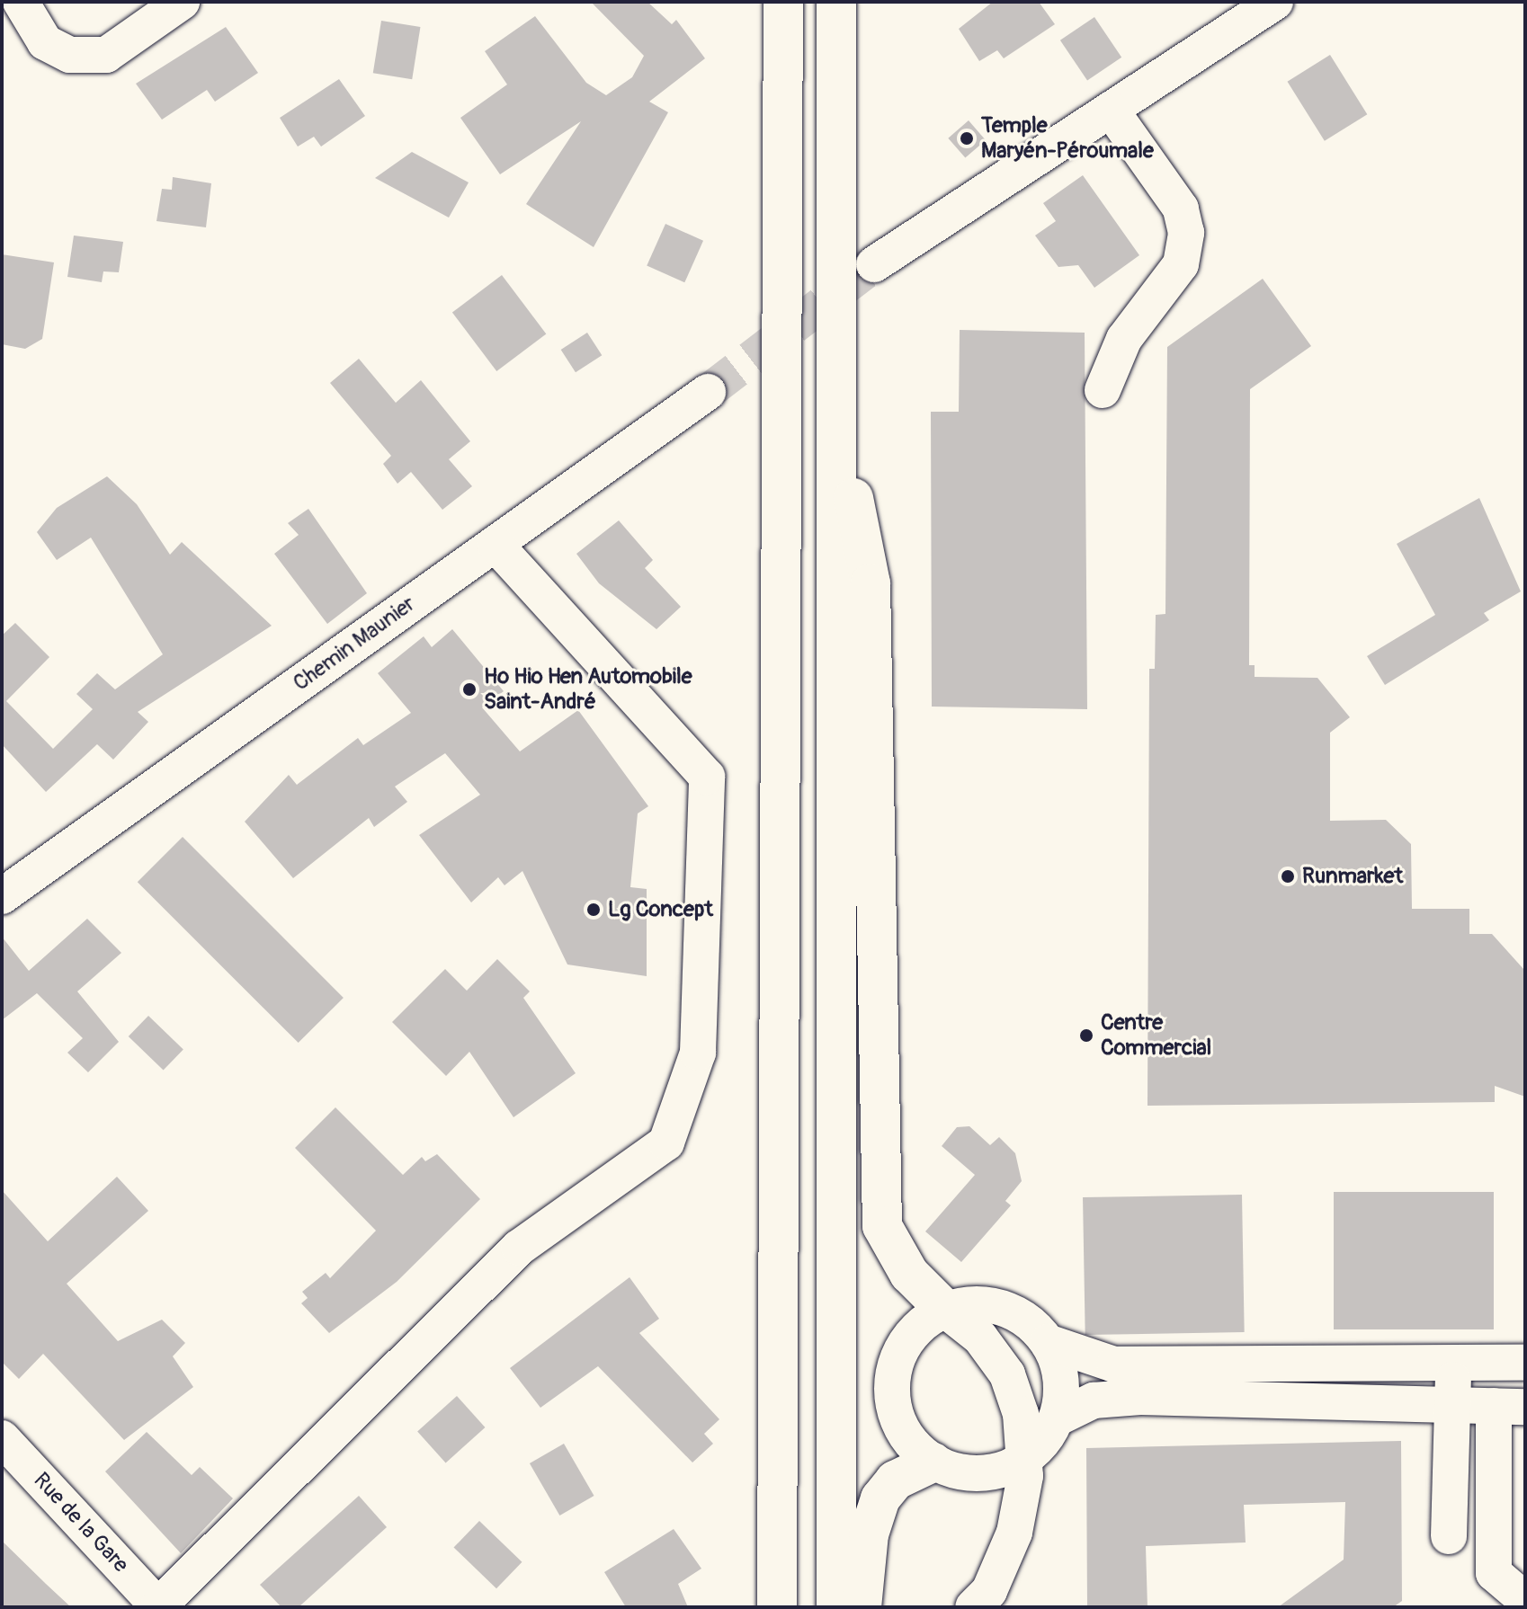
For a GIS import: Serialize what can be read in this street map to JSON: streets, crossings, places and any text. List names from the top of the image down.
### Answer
{
  "streets": {
    "street": ["Chemin Maunier", "Rue de la Gare"]
  },
  "places": [
    "Temple Maryén-Péroumale",
    "Ho Hio Hen Automobile Saint-André",
    "Runmarket",
    "Lg Concept",
    "Centre Commercial"
  ]
}
